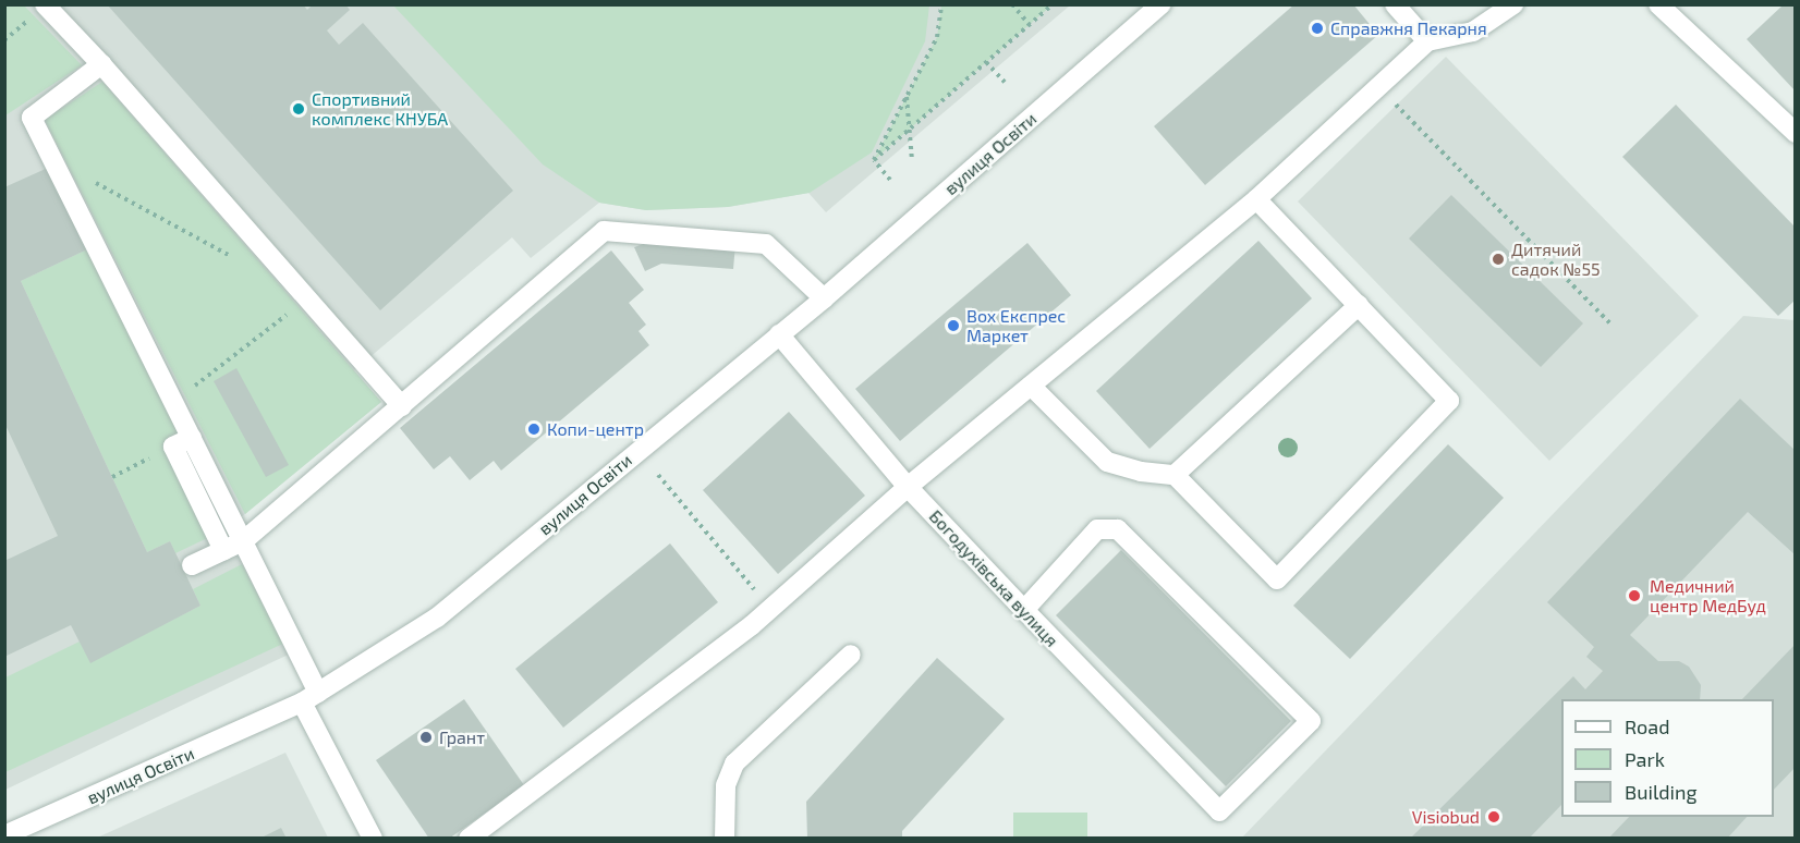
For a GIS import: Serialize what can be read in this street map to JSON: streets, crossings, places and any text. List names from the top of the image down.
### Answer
{
  "streets": {
    "street": ["вулиця Освіти", "Богодухівська вулиця"]
  },
  "crossings": [
    ["вулиця Освіти", "Богодухівська вулиця"]
  ],
  "places": [
    "Справжня Пекарня",
    "Спортивний комплекс КНУБА",
    "Дитячий садок №55",
    "Box Експрес Маркет",
    "Копи-центр",
    "Медичний центр МедБуд",
    "Грант",
    "Visiobud"
  ],
  "legend": ["Road", "Park", "Building"]
}
